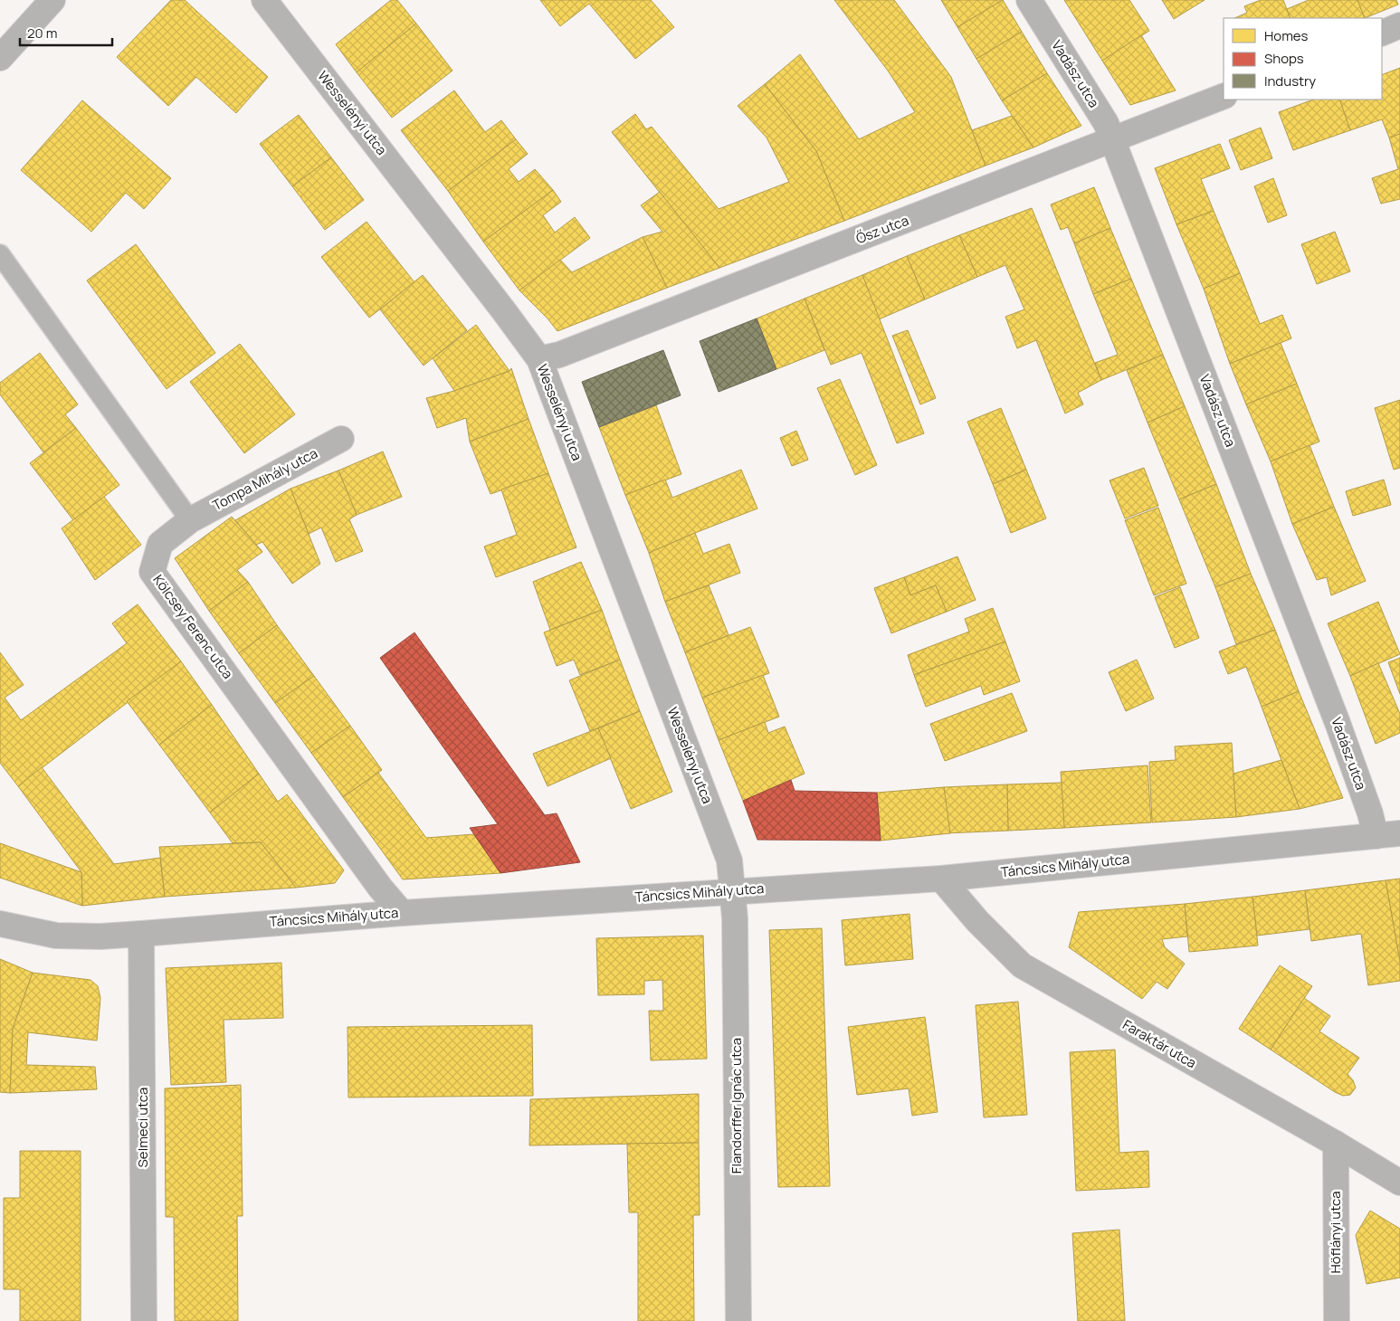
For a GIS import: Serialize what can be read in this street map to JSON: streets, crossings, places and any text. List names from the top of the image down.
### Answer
{
  "streets": {
    "street": [
      "Vadász utca",
      "Wesselényi utca",
      "Ősz utca",
      "Tompa Mihály utca",
      "Kölcsey Ferenc utca",
      "Táncsics Mihály utca",
      "Faraktár utca",
      "Flandorffer Ignác utca",
      "Selmeci utca",
      "Höflányi utca"
    ]
  },
  "crossings": [
    ["Vadász utca", "Ősz utca"],
    ["Vadász utca", "Táncsics Mihály utca"],
    ["Wesselényi utca", "Ősz utca"],
    ["Wesselényi utca", "Táncsics Mihály utca"],
    ["Wesselényi utca", "Flandorffer Ignác utca"],
    ["Tompa Mihály utca", "Kölcsey Ferenc utca"],
    ["Kölcsey Ferenc utca", "Táncsics Mihály utca"],
    ["Táncsics Mihály utca", "Faraktár utca"],
    ["Táncsics Mihály utca", "Flandorffer Ignác utca"],
    ["Táncsics Mihály utca", "Selmeci utca"],
    ["Faraktár utca", "Höflányi utca"]
  ],
  "legend": ["Homes", "Shops", "Industry"],
  "scale_bar": "20 m"
}
